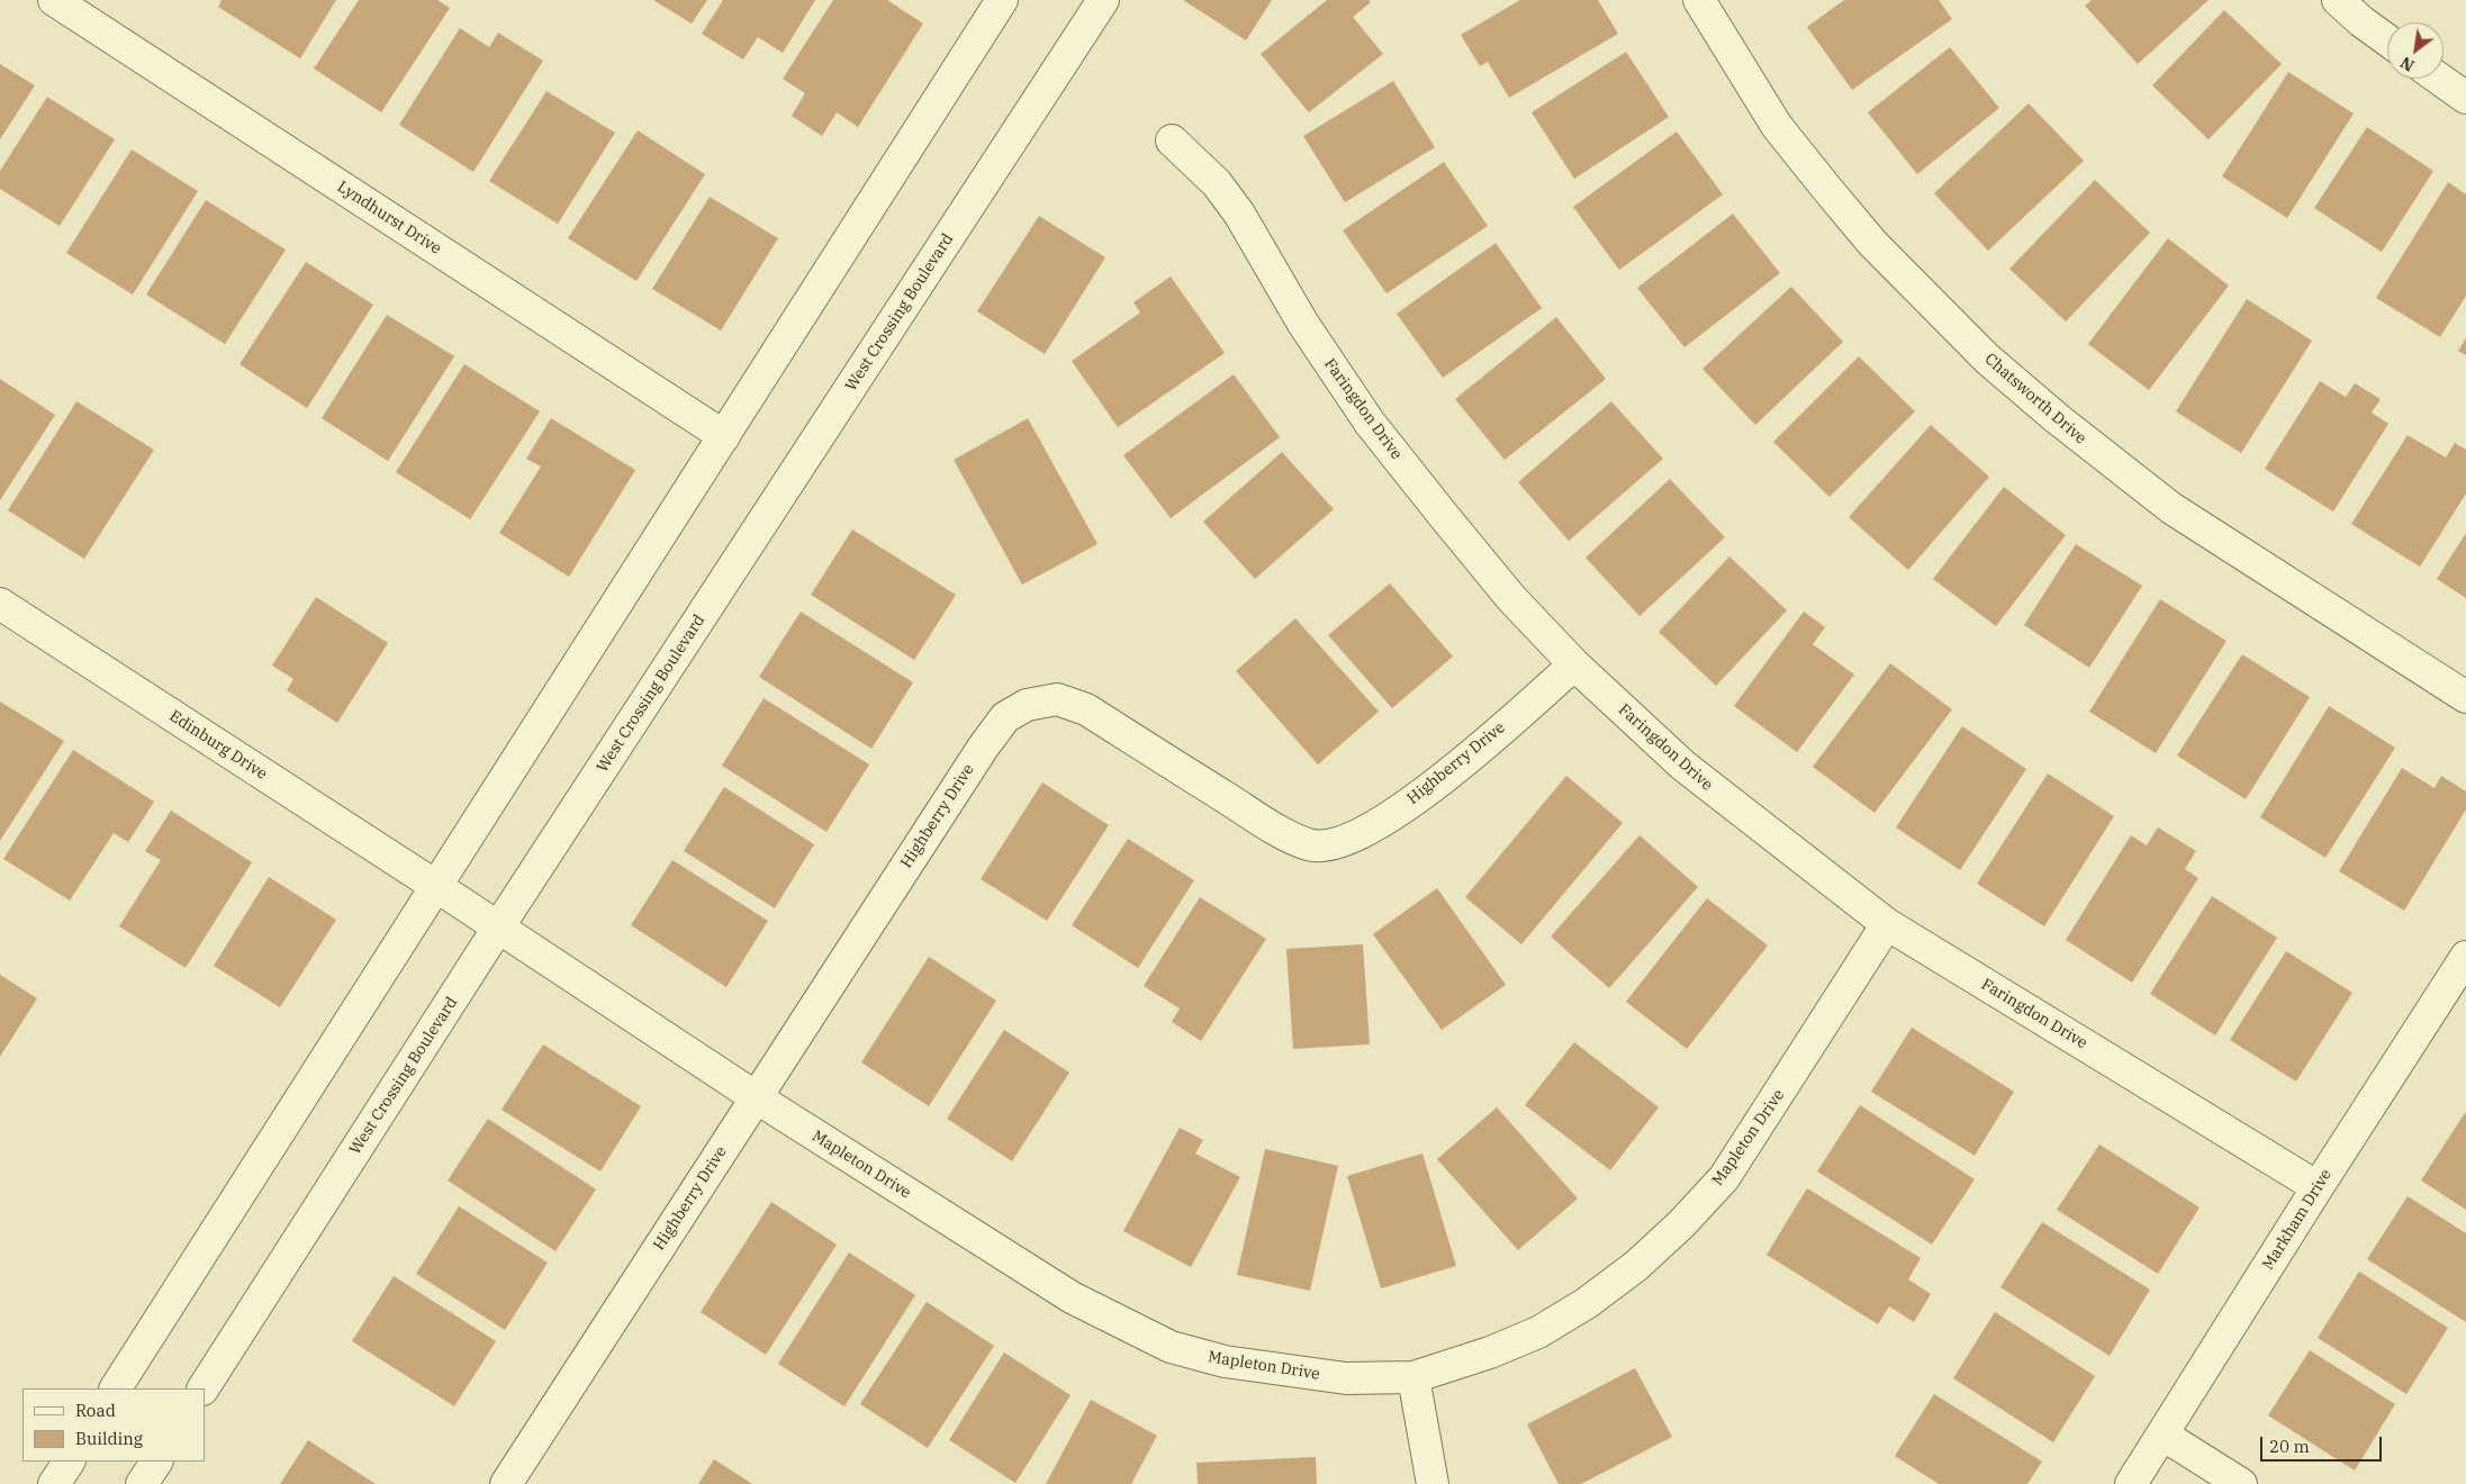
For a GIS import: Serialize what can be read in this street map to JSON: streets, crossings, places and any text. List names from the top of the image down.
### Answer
{
  "streets": {
    "street": [
      "Lyndhurst Drive",
      "West Crossing Boulevard",
      "Chatsworth Drive",
      "Faringdon Drive",
      "Edinburg Drive",
      "Highberry Drive",
      "Mapleton Drive",
      "Markham Drive"
    ]
  },
  "crossings": [
    ["West Crossing Boulevard", "Mapleton Drive"],
    ["Faringdon Drive", "Highberry Drive"],
    ["Faringdon Drive", "Mapleton Drive"],
    ["Faringdon Drive", "Markham Drive"],
    ["Edinburg Drive", "Mapleton Drive"],
    ["Highberry Drive", "Mapleton Drive"]
  ],
  "legend": ["Road", "Building"],
  "scale_bar": "20 m",
  "north": "bottom left"
}
